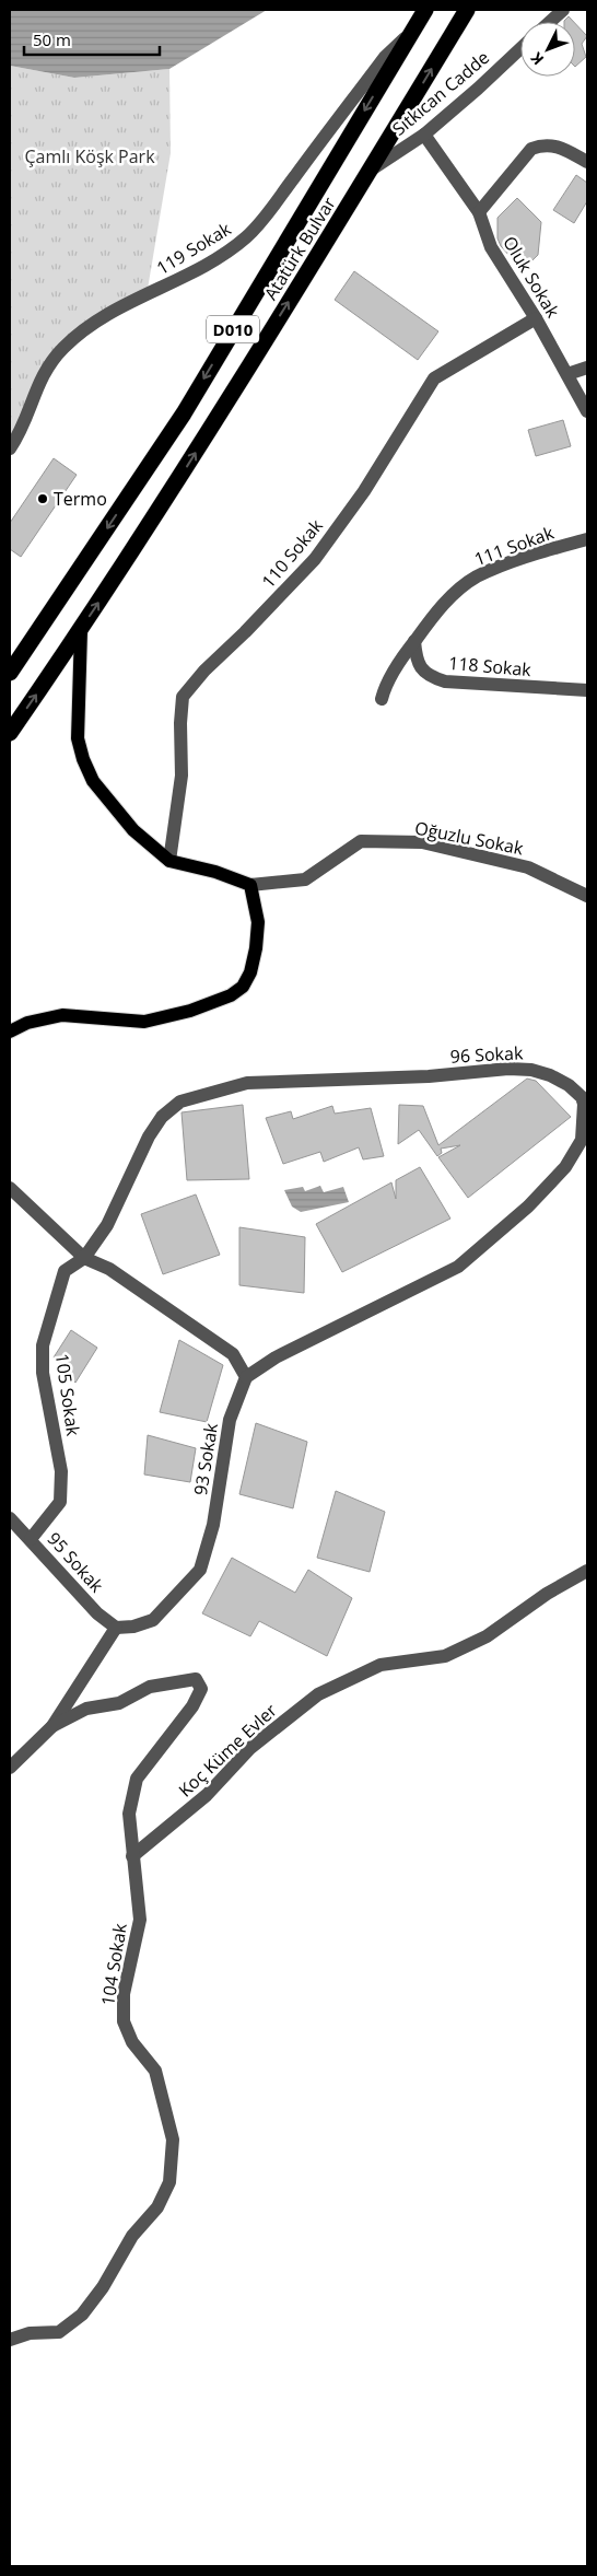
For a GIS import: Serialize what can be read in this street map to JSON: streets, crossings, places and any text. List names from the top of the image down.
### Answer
{
  "streets": {
    "highway": ["Atatürk Bulvar", "D010"],
    "street": [
      "Sıtkıcan Cadde",
      "119 Sokak",
      "Oluk Sokak",
      "111 Sokak",
      "110 Sokak",
      "118 Sokak",
      "Oğuzlu Sokak",
      "96 Sokak",
      "105 Sokak",
      "93 Sokak",
      "95 Sokak",
      "Koç Küme Evler",
      "104 Sokak"
    ]
  },
  "crossings": [
    ["Sıtkıcan Cadde", "Atatürk Bulvar"],
    ["Sıtkıcan Cadde", "Oluk Sokak"],
    ["119 Sokak", "Atatürk Bulvar"],
    ["Oluk Sokak", "110 Sokak"],
    ["111 Sokak", "118 Sokak"],
    ["96 Sokak", "105 Sokak"],
    ["96 Sokak", "93 Sokak"],
    ["105 Sokak", "95 Sokak"],
    ["93 Sokak", "95 Sokak"],
    ["Koç Küme Evler", "104 Sokak"]
  ],
  "parks": ["Çamlı Köşk Park"],
  "places": ["Termo"],
  "scale_bar": "50 m",
  "north": "bottom left"
}
